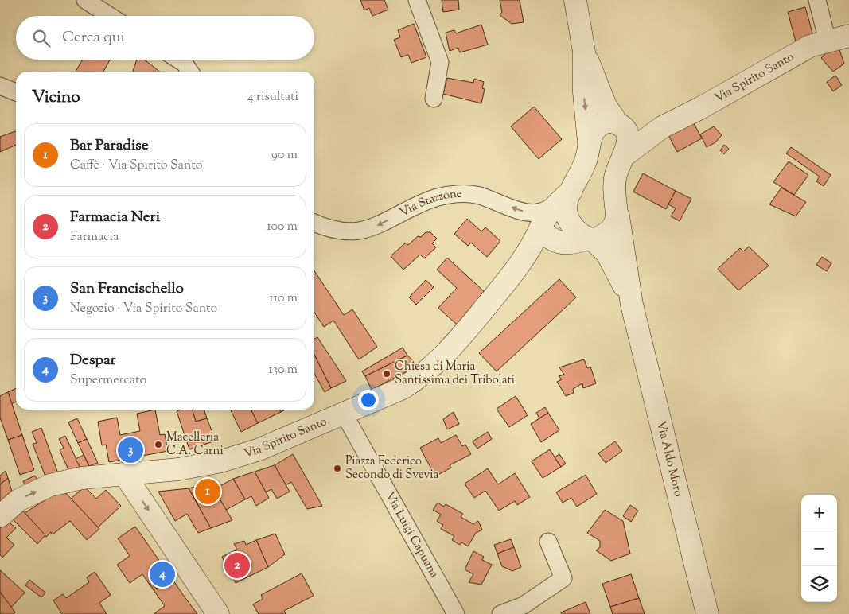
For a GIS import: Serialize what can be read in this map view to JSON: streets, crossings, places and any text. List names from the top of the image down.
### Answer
{
  "streets": {
    "main road": ["Via Spirito Santo", "Via Aldo Moro"],
    "street": ["Via Stazzone", "Via Luigi Capuana"]
  },
  "crossings": [
    ["Via Spirito Santo", "Via Luigi Capuana"]
  ],
  "one_way": ["Via Stazzone"],
  "places": ["Chiesa di Maria Santissima dei Tribolati", "Macelleria C.A. Carni", "Piazza Federico Secondo di Svevia"],
  "page": {
    "search": "Cerca qui",
    "heading": ["Vicino", "4 risultati"],
    "list": [
      {
        "mark": "1",
        "name": "Bar Paradise",
        "note": "Caffè · Via Spirito Santo",
        "value": "90 m"
      },
      {
        "mark": "2",
        "name": "Farmacia Neri",
        "note": "Farmacia",
        "value": "100 m"
      },
      {
        "mark": "3",
        "name": "San Francischello",
        "note": "Negozio · Via Spirito Santo",
        "value": "110 m"
      },
      {
        "mark": "4",
        "name": "Despar",
        "note": "Supermercato",
        "value": "130 m"
      }
    ],
    "pins": [
      "3",
      "1",
      "2",
      "4"
    ],
    "map_buttons": ["+", "−"]
  }
}
